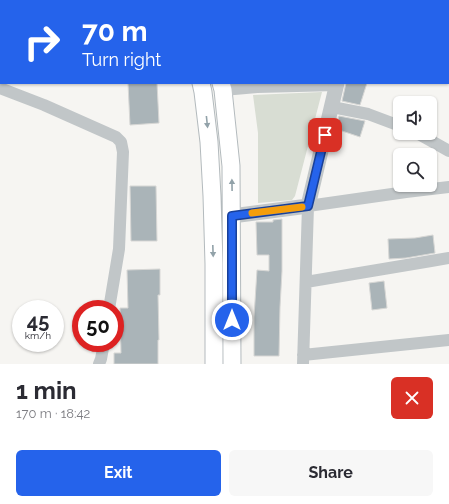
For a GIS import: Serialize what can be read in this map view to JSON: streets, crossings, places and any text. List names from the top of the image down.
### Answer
{
  "page": {
    "turn": ["70 m", "Turn right"],
    "speed": "45 km/h",
    "limit": "50",
    "heading": ["1 min", "170 m · 18:42"],
    "buttons": ["Exit", "Share"]
  }
}
